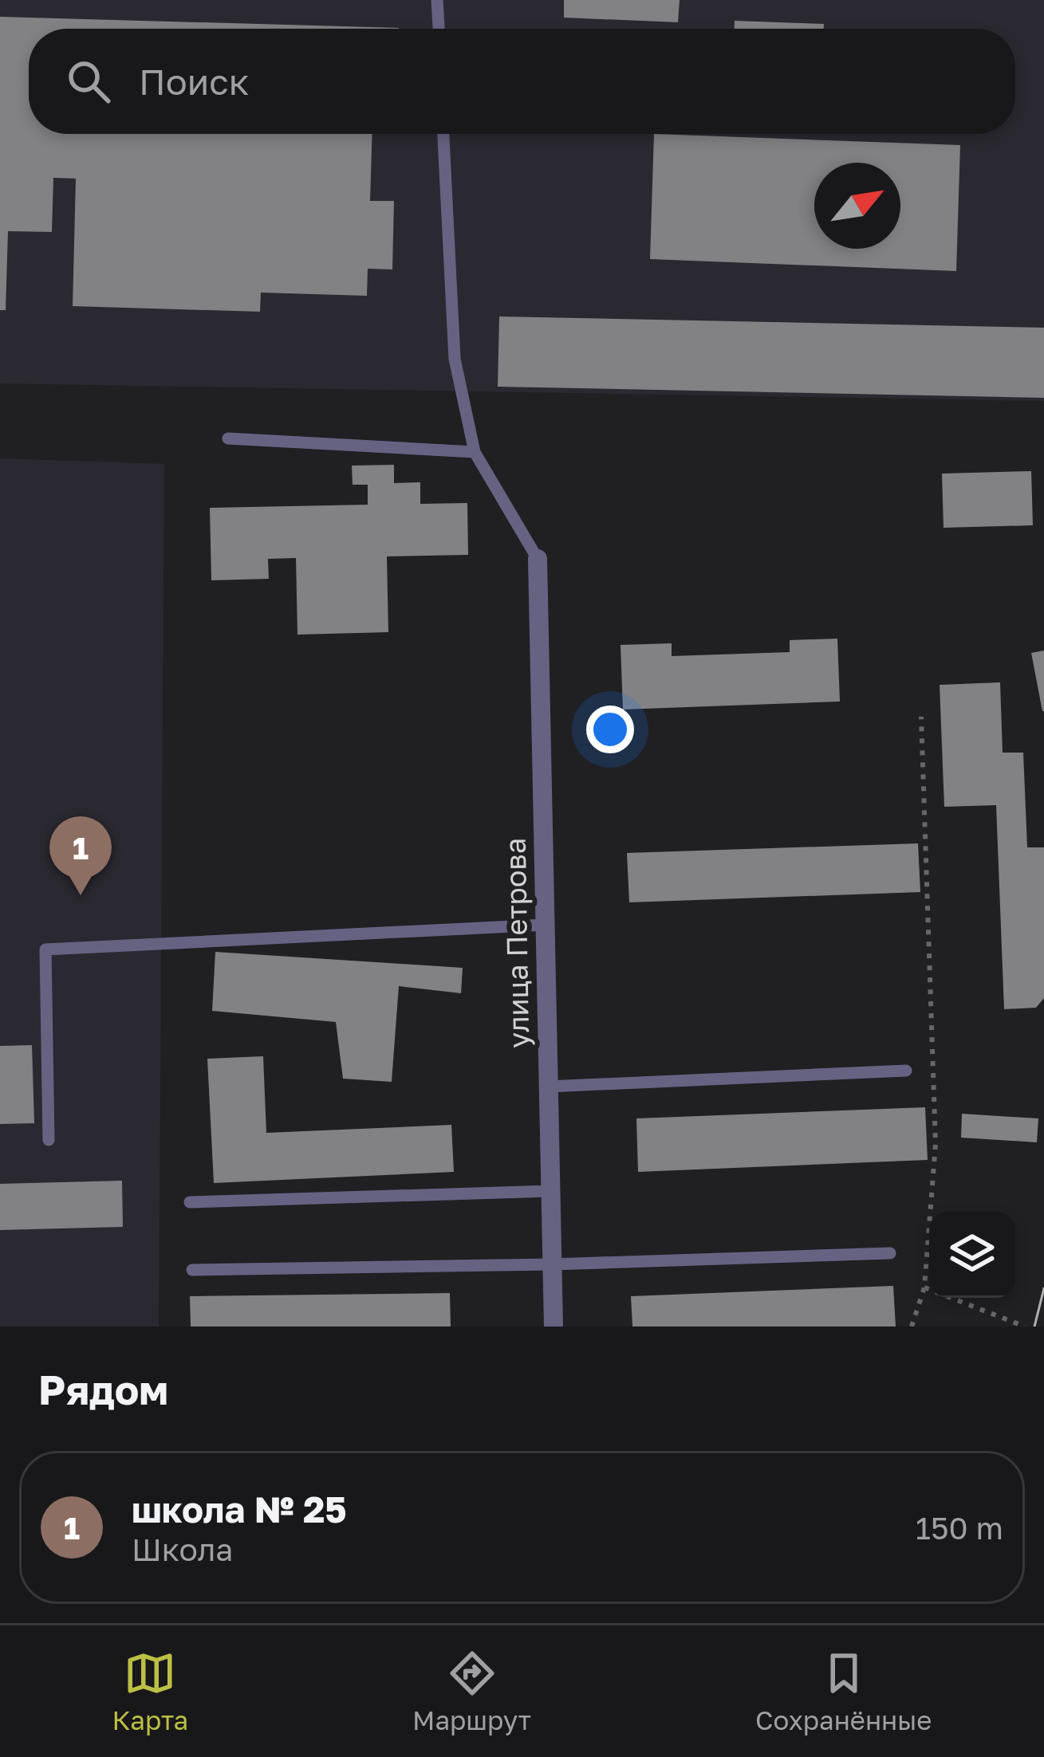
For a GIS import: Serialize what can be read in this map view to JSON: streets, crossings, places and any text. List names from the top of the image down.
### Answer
{
  "streets": {
    "street": ["улица Петрова"]
  },
  "north": "top right",
  "page": {
    "search": "Поиск",
    "pins": "1",
    "heading": "Рядом",
    "list": [
      {
        "mark": "1",
        "name": "школа № 25",
        "note": "Школа",
        "value": "150 m"
      }
    ],
    "nav": ["Карта", "Маршрут", "Сохранённые"]
  }
}
